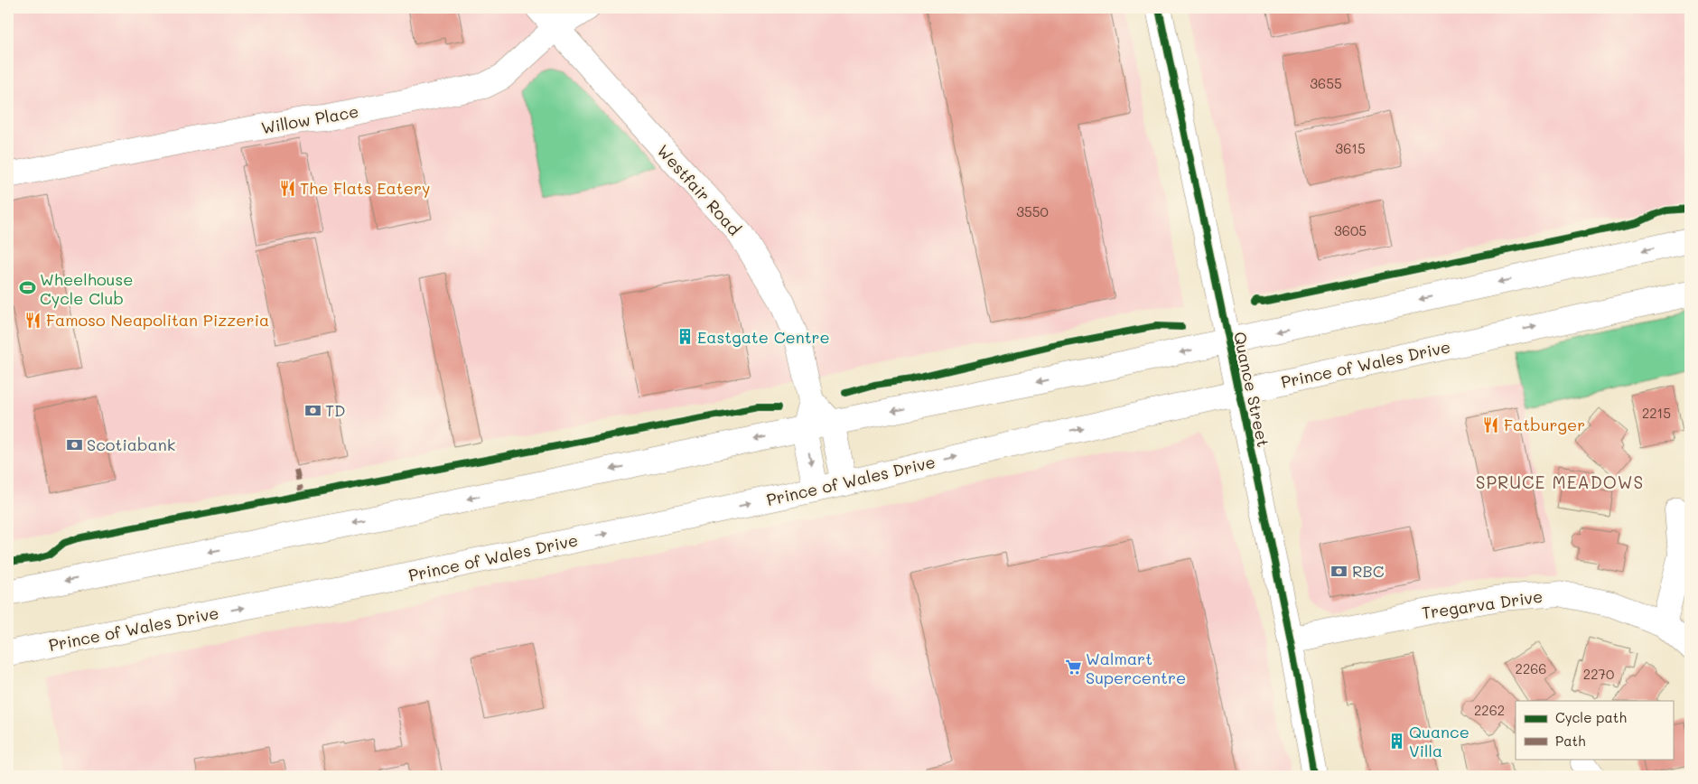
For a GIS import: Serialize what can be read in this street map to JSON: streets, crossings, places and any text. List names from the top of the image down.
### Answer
{
  "streets": {
    "main road": [
      "Willow Place",
      "Westfair Road",
      "Prince of Wales Drive",
      "Quance Street",
      "Tregarva Drive"
    ]
  },
  "crossings": [
    ["Willow Place", "Westfair Road"],
    ["Westfair Road", "Prince of Wales Drive"],
    ["Prince of Wales Drive", "Quance Street"],
    ["Quance Street", "Tregarva Drive"]
  ],
  "districts": ["SPRUCE MEADOWS"],
  "places": {
    "restaurant": ["The Flats Eatery", "Famoso Neapolitan Pizzeria", "Fatburger"],
    "sports": ["Wheelhouse Cycle Club"],
    "building": ["Eastgate Centre", "Quance Villa"],
    "bank": ["TD", "Scotiabank", "RBC"],
    "supermarket": ["Walmart Supercentre"]
  },
  "house_numbers": [
    "3655",
    "3615",
    "3550",
    "3605",
    "2215",
    "2266",
    "2270",
    "2262"
  ],
  "legend": ["Cycle path", "Path"]
}
